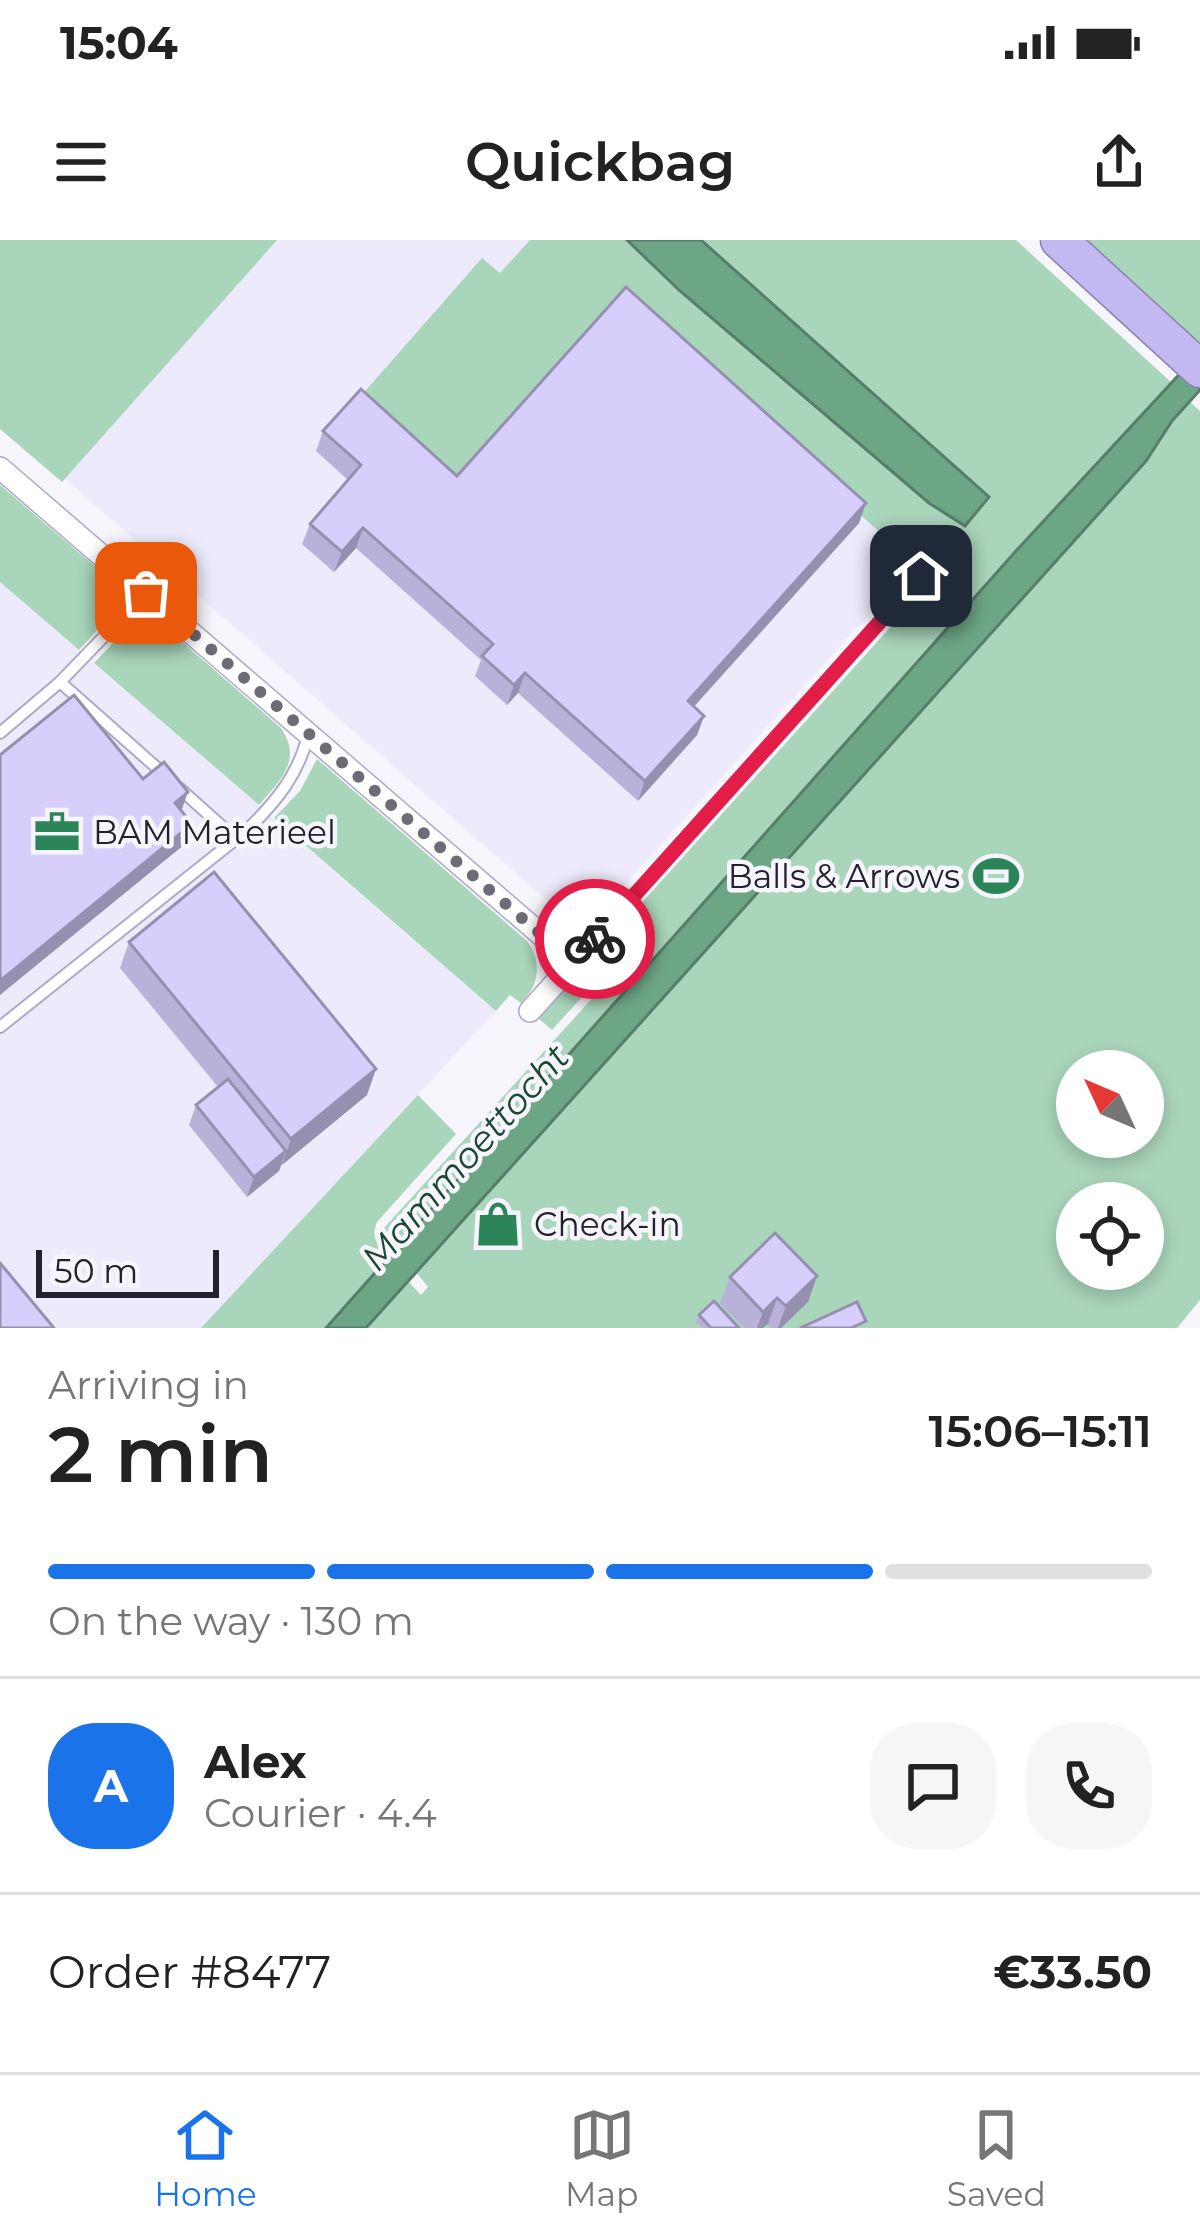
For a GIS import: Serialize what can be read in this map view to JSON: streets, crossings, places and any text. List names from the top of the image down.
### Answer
{
  "water": ["Mammoettocht"],
  "places": {
    "office": ["BAM Materieel"],
    "sports": ["Balls & Arrows"],
    "shop": ["Check-in"]
  },
  "scale_bar": "50 m",
  "north": "top left",
  "page": {
    "status": "15:04",
    "header": "Quickbag",
    "scale": "50 m",
    "heading": ["2 min", "Arriving in", "15:06–15:11"],
    "panel": [
      "Alex",
      "Courier · 4.4",
      "Order #8477",
      "€33.50"
    ],
    "bar": "On the way · 130 m",
    "round": "A",
    "tabs": ["Home", "Map", "Saved"]
  }
}
